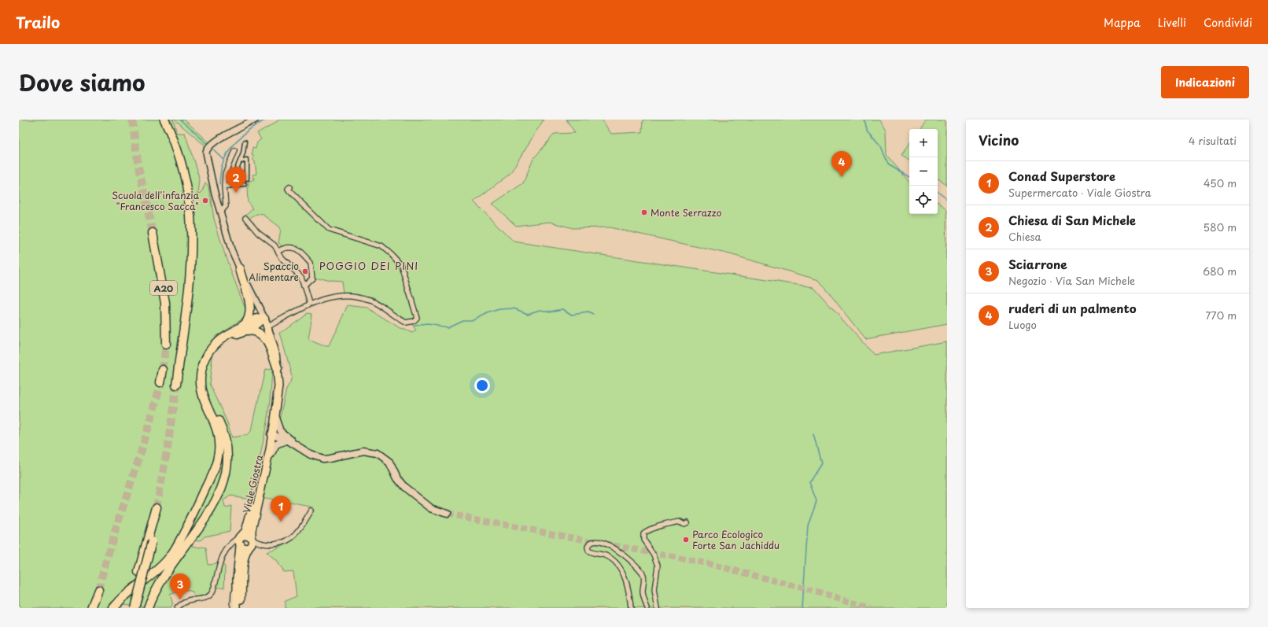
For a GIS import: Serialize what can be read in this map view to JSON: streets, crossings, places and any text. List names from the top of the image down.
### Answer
{
  "streets": {
    "highway": ["A20"],
    "main road": ["Viale Giostra"]
  },
  "districts": ["POGGIO DEI PINI"],
  "places": [
    "Scuola dell'infanzia \"Francesco Saccà\"",
    "Monte Serrazzo",
    "Spaccio Alimentare",
    "Parco Ecologico Forte San Jachiddu"
  ],
  "page": {
    "header": "Trailo",
    "nav": ["Mappa", "Livelli", "Condividi"],
    "title": "Dove siamo",
    "buttons": "Indicazioni",
    "heading": ["Vicino", "4 risultati"],
    "map_buttons": ["+", "−"],
    "pins": [
      "4",
      "2",
      "1",
      "3"
    ],
    "list": [
      {
        "mark": "1",
        "name": "Conad Superstore",
        "note": "Supermercato · Viale Giostra",
        "value": "450 m"
      },
      {
        "mark": "2",
        "name": "Chiesa di San Michele",
        "note": "Chiesa",
        "value": "580 m"
      },
      {
        "mark": "3",
        "name": "Sciarrone",
        "note": "Negozio · Via San Michele",
        "value": "680 m"
      },
      {
        "mark": "4",
        "name": "ruderi di un palmento",
        "note": "Luogo",
        "value": "770 m"
      }
    ]
  }
}
